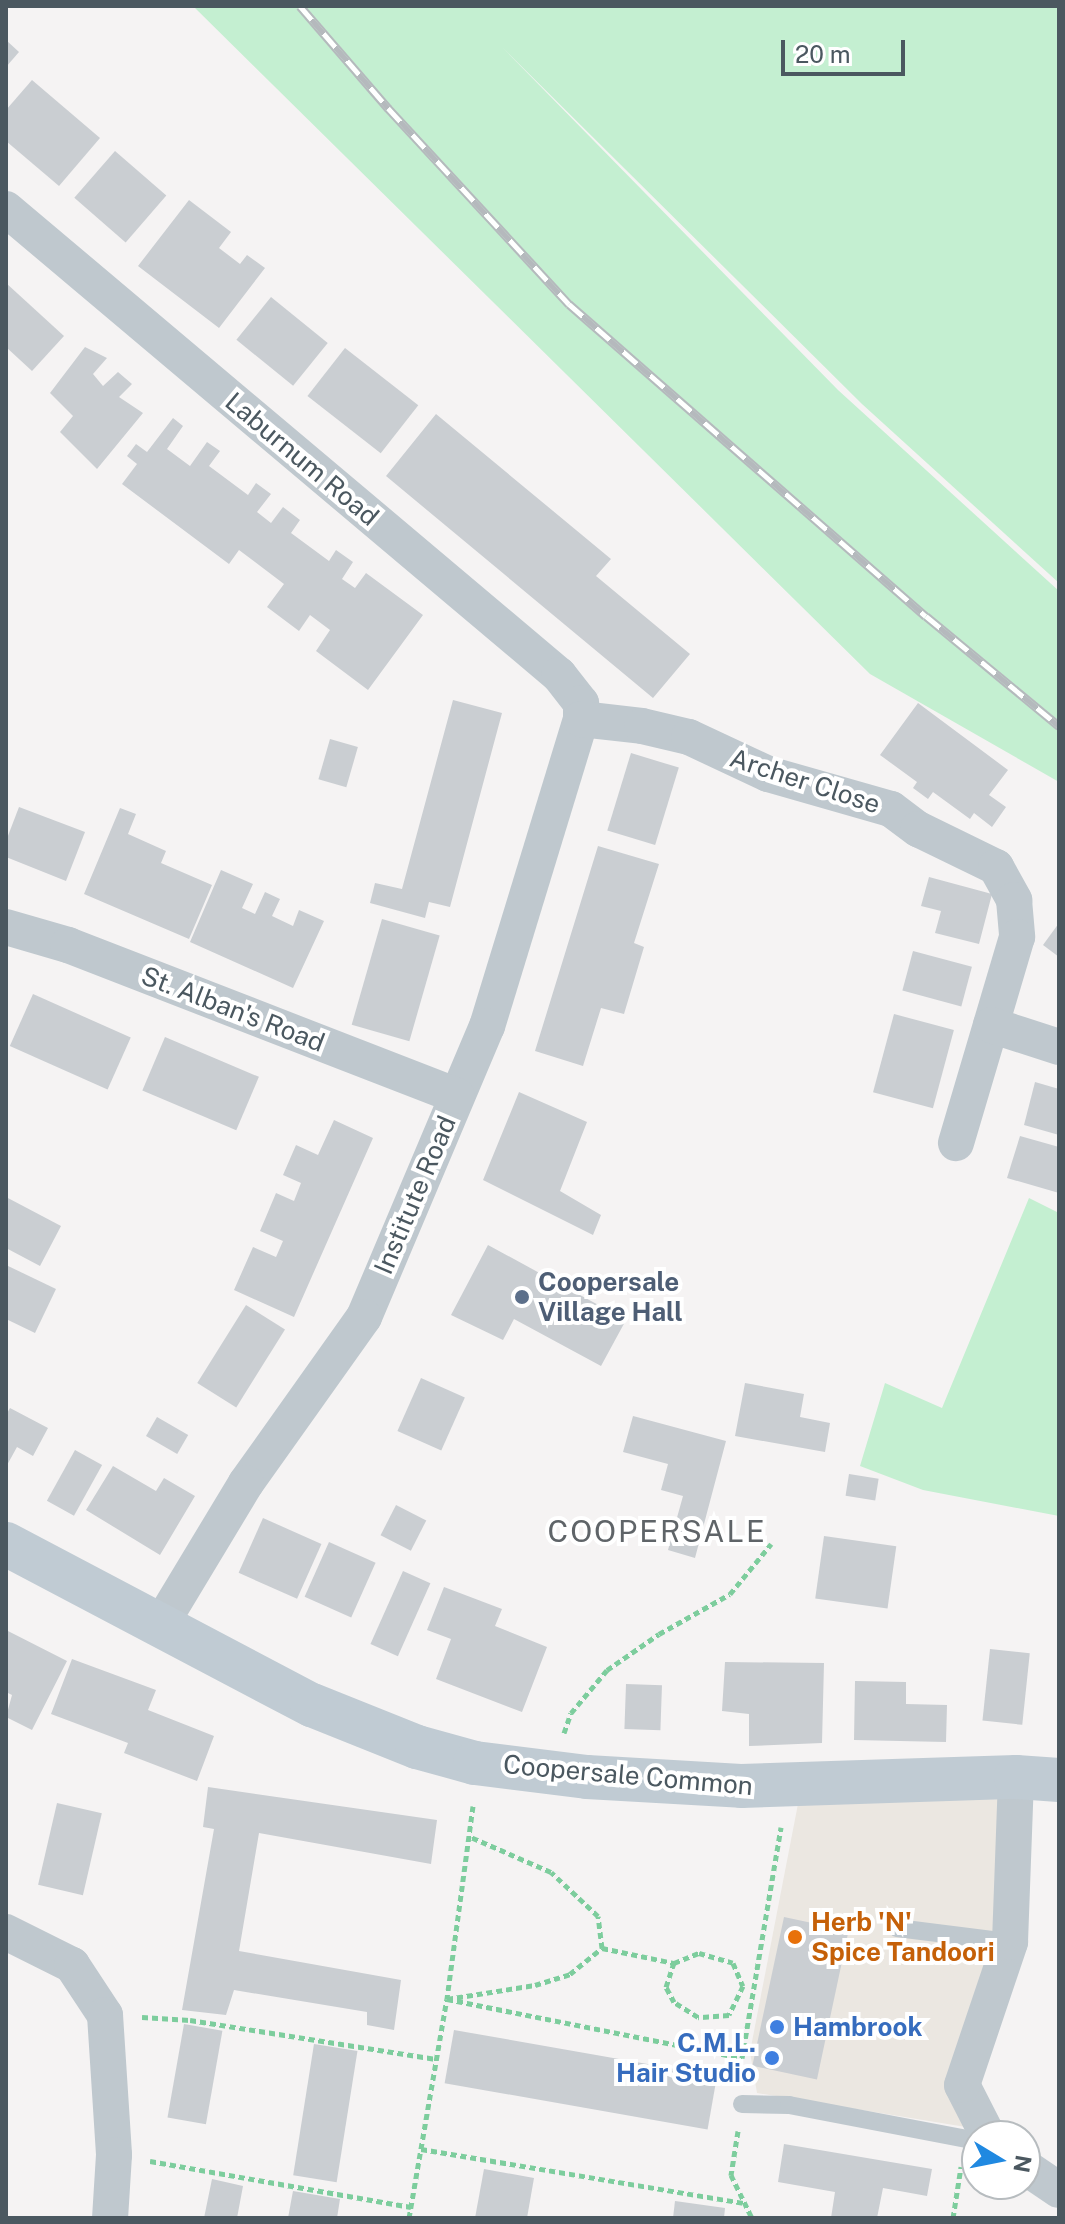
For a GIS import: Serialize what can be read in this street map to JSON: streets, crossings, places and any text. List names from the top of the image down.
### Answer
{
  "streets": {
    "street": [
      "Laburnum Road",
      "Archer Close",
      "St. Alban's Road",
      "Institute Road",
      "Coopersale Common"
    ]
  },
  "crossings": [
    ["Laburnum Road", "Archer Close"],
    ["Laburnum Road", "Institute Road"],
    ["Archer Close", "Institute Road"],
    ["St. Alban's Road", "Institute Road"],
    ["Institute Road", "Coopersale Common"]
  ],
  "districts": ["COOPERSALE"],
  "places": [
    "Coopersale Village Hall",
    "Herb 'N' Spice Tandoori",
    "Hambrook",
    "C.M.L. Hair Studio"
  ],
  "scale_bar": "20 m",
  "north": "right"
}
